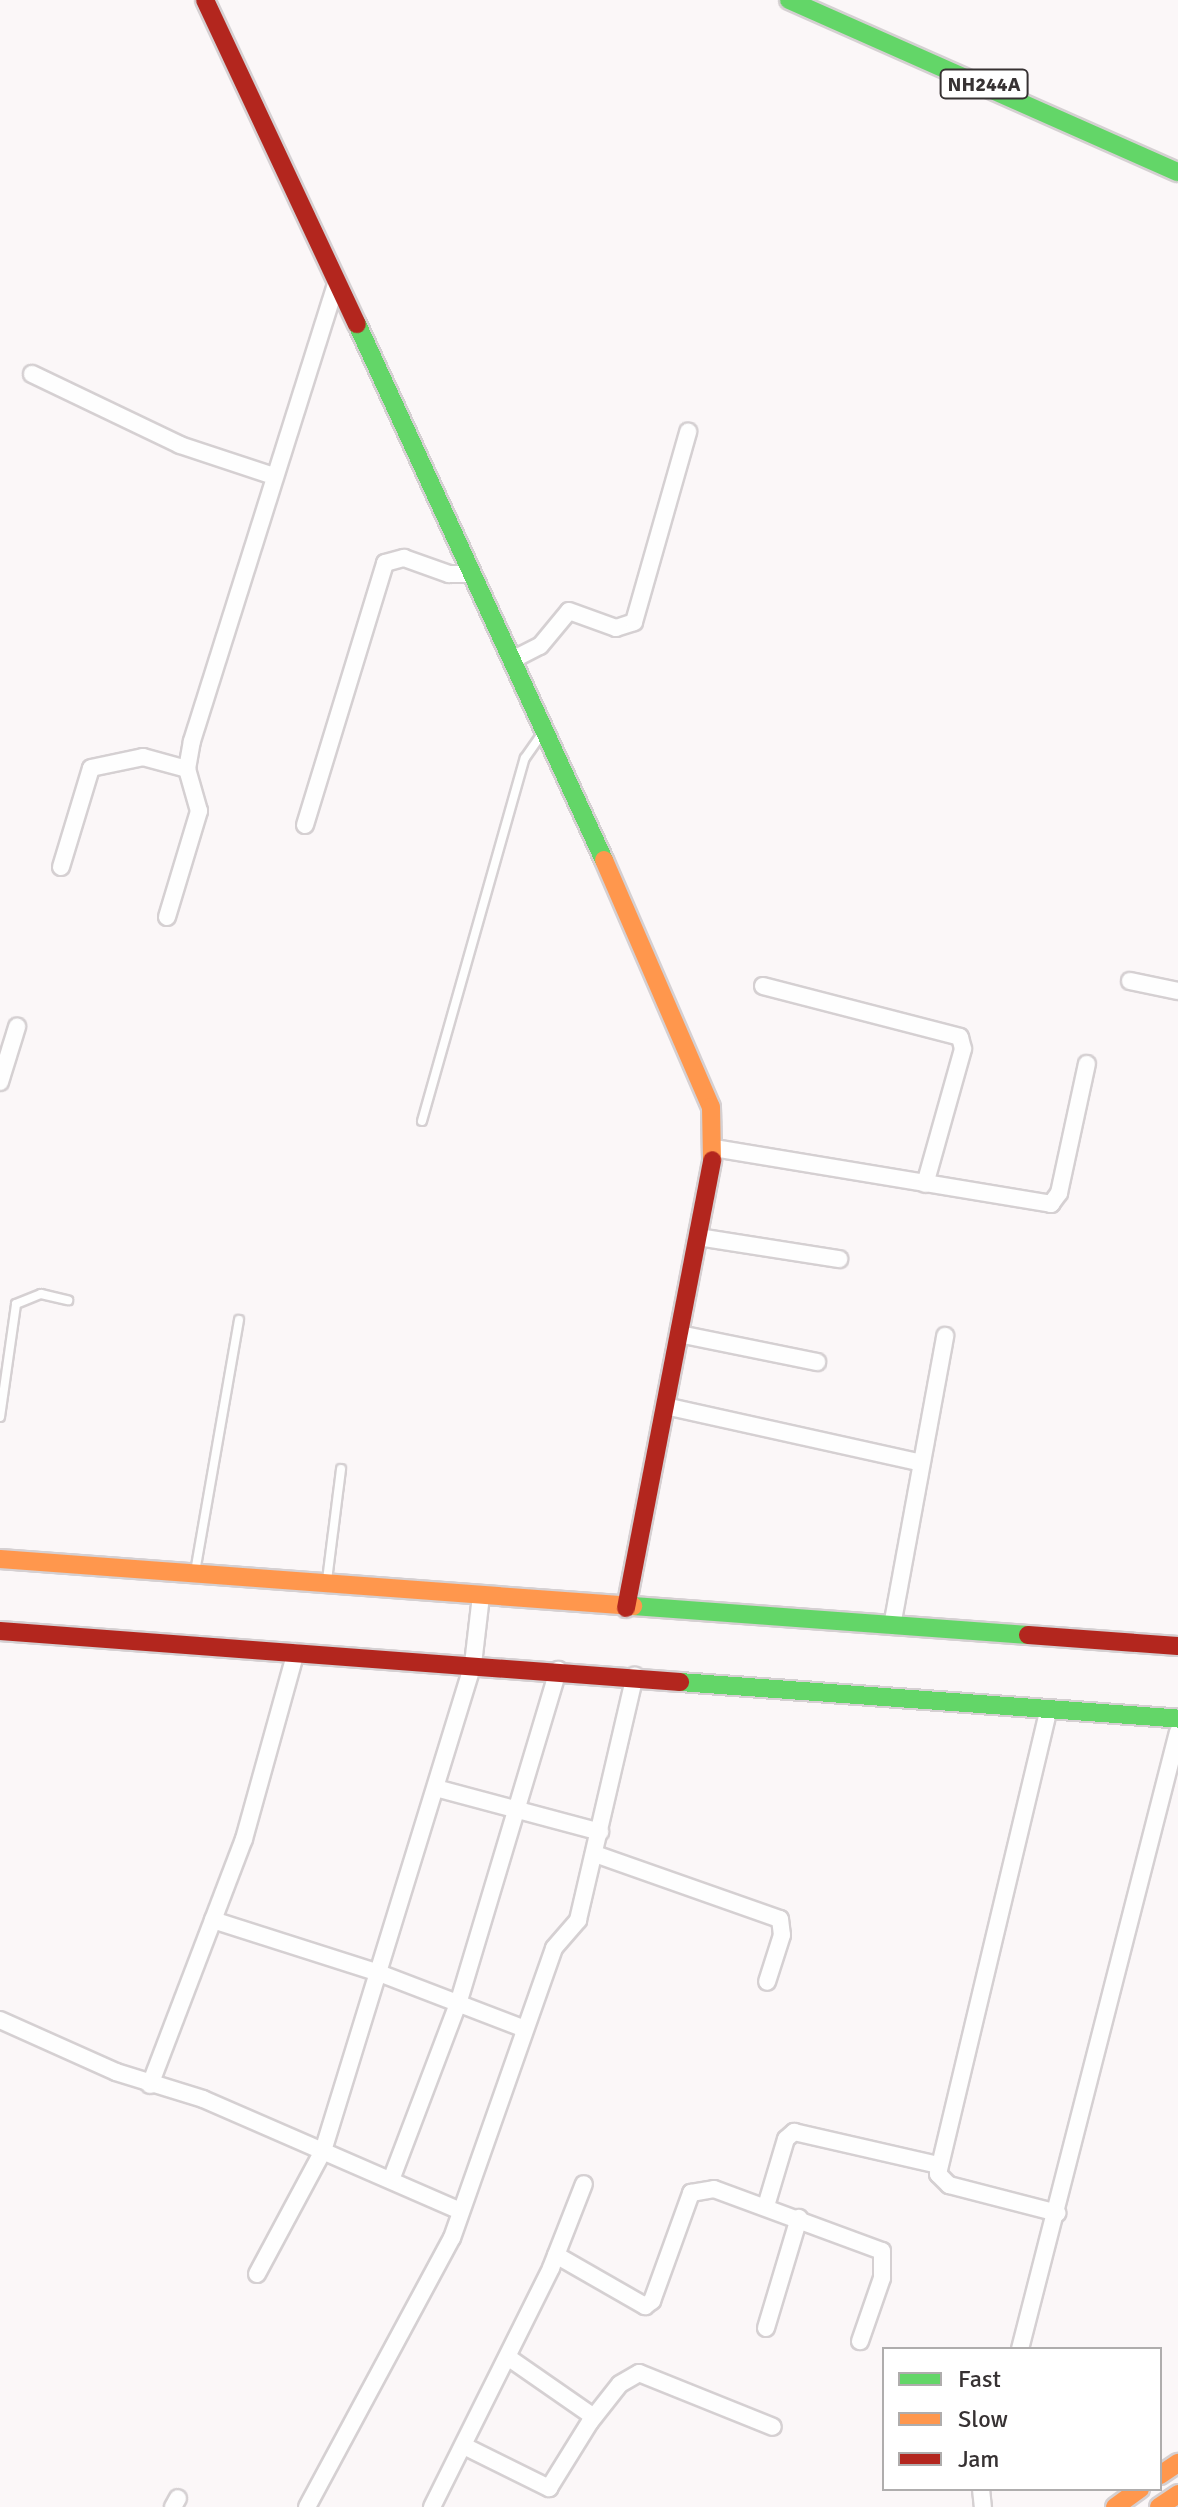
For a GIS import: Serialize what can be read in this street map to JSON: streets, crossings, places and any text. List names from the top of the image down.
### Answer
{
  "streets": {
    "main road": ["NH244A"]
  },
  "legend": ["Fast", "Slow", "Jam"]
}
